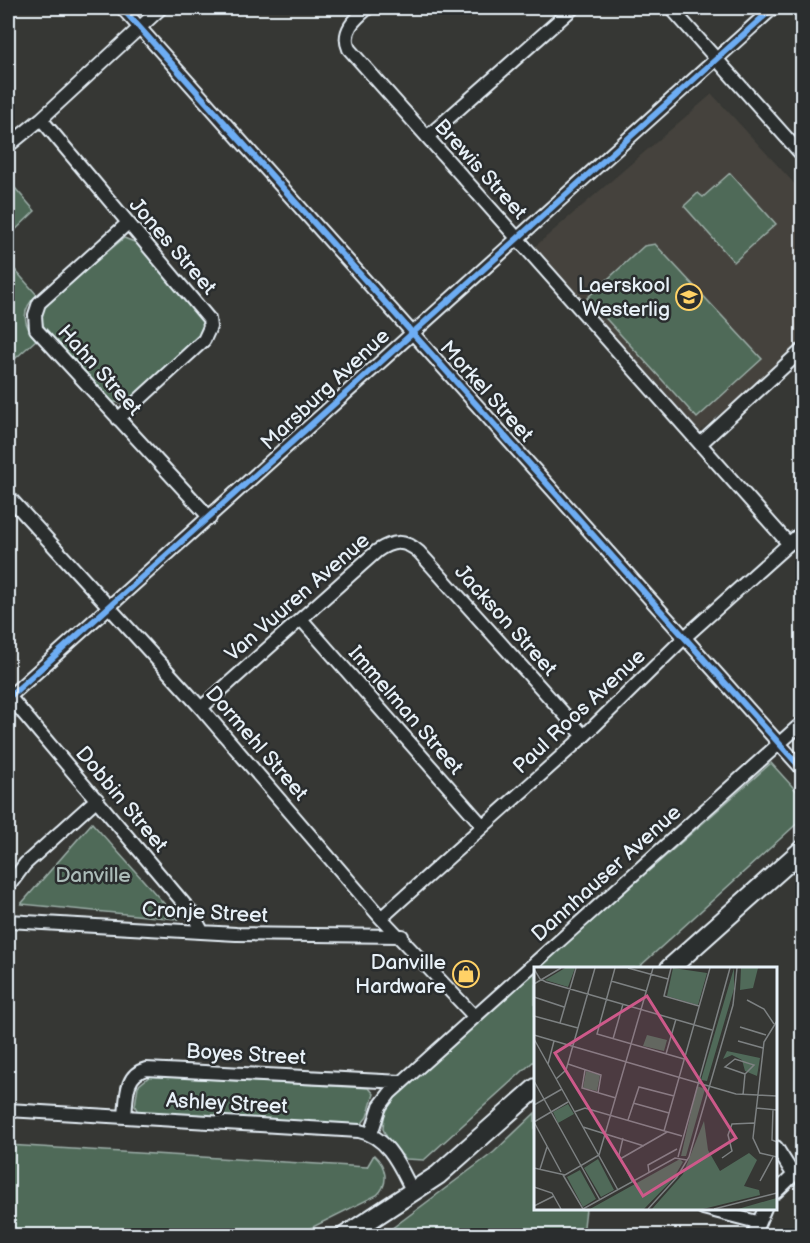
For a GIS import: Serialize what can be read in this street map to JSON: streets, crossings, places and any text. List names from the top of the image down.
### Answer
{
  "streets": {
    "street": [
      "Brewis Street",
      "Jones Street",
      "Hahn Street",
      "Marsburg Avenue",
      "Morkel Street",
      "Van Vuuren Avenue",
      "Jackson Street",
      "Immelman Street",
      "Paul Roos Avenue",
      "Dormehl Street",
      "Dobbin Street",
      "Dannhauser Avenue",
      "Cronje Street",
      "Boyes Street",
      "Ashley Street"
    ]
  },
  "crossings": [
    ["Brewis Street", "Marsburg Avenue"],
    ["Brewis Street", "Paul Roos Avenue"],
    ["Jones Street", "Hahn Street"],
    ["Hahn Street", "Marsburg Avenue"],
    ["Marsburg Avenue", "Morkel Street"],
    ["Marsburg Avenue", "Dormehl Street"],
    ["Marsburg Avenue", "Dobbin Street"],
    ["Morkel Street", "Paul Roos Avenue"],
    ["Morkel Street", "Dannhauser Avenue"],
    ["Van Vuuren Avenue", "Jackson Street"],
    ["Van Vuuren Avenue", "Immelman Street"],
    ["Van Vuuren Avenue", "Dormehl Street"],
    ["Jackson Street", "Paul Roos Avenue"],
    ["Immelman Street", "Paul Roos Avenue"],
    ["Paul Roos Avenue", "Dormehl Street"],
    ["Dormehl Street", "Dannhauser Avenue"],
    ["Dormehl Street", "Cronje Street"],
    ["Dobbin Street", "Cronje Street"],
    ["Dannhauser Avenue", "Boyes Street"],
    ["Dannhauser Avenue", "Ashley Street"],
    ["Boyes Street", "Ashley Street"]
  ],
  "parks": ["Danville"],
  "places": {
    "school or university": ["Laerskool Westerlig"],
    "shop": ["Danville Hardware"]
  }
}
